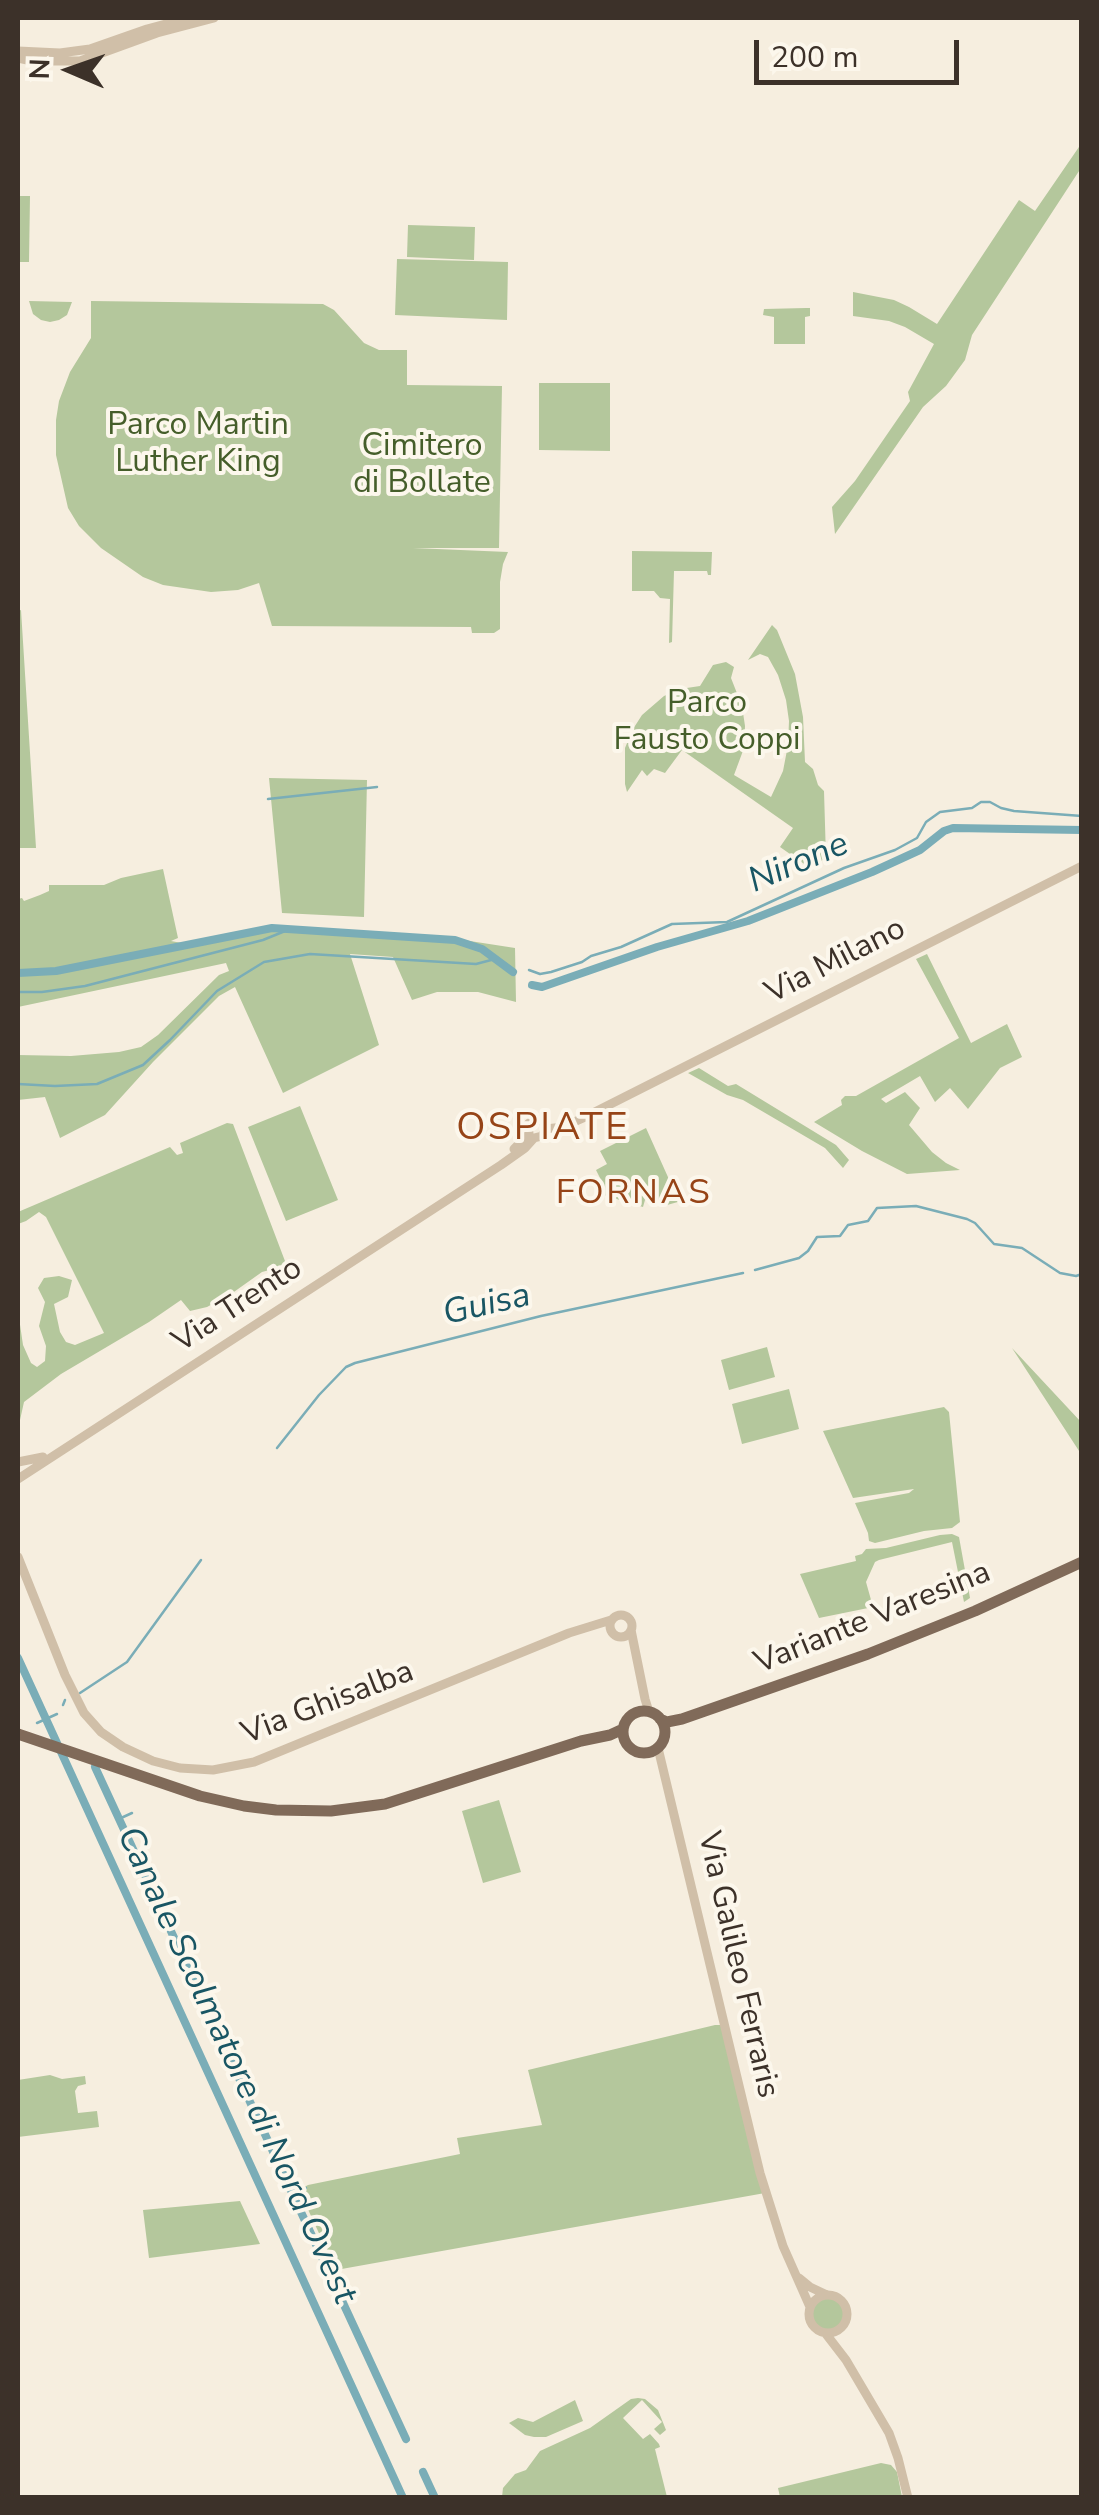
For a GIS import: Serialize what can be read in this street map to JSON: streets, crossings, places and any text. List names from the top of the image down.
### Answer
{
  "streets": {
    "main road": ["Variante Varesina"],
    "street": [
      "Via Milano",
      "Via Trento",
      "Via Ghisalba",
      "Via Galileo Ferraris"
    ]
  },
  "crossings": [
    ["Via Milano", "Via Trento"],
    ["Variante Varesina", "Via Galileo Ferraris"]
  ],
  "districts": ["OSPIATE", "FORNAS"],
  "water": ["Nirone", "Guisa", "Canale Scolmatore di Nord Ovest"],
  "parks": ["Parco Martin Luther King", "Cimitero di Bollate", "Parco Fausto Coppi"],
  "scale_bar": "200 m",
  "north": "left"
}
